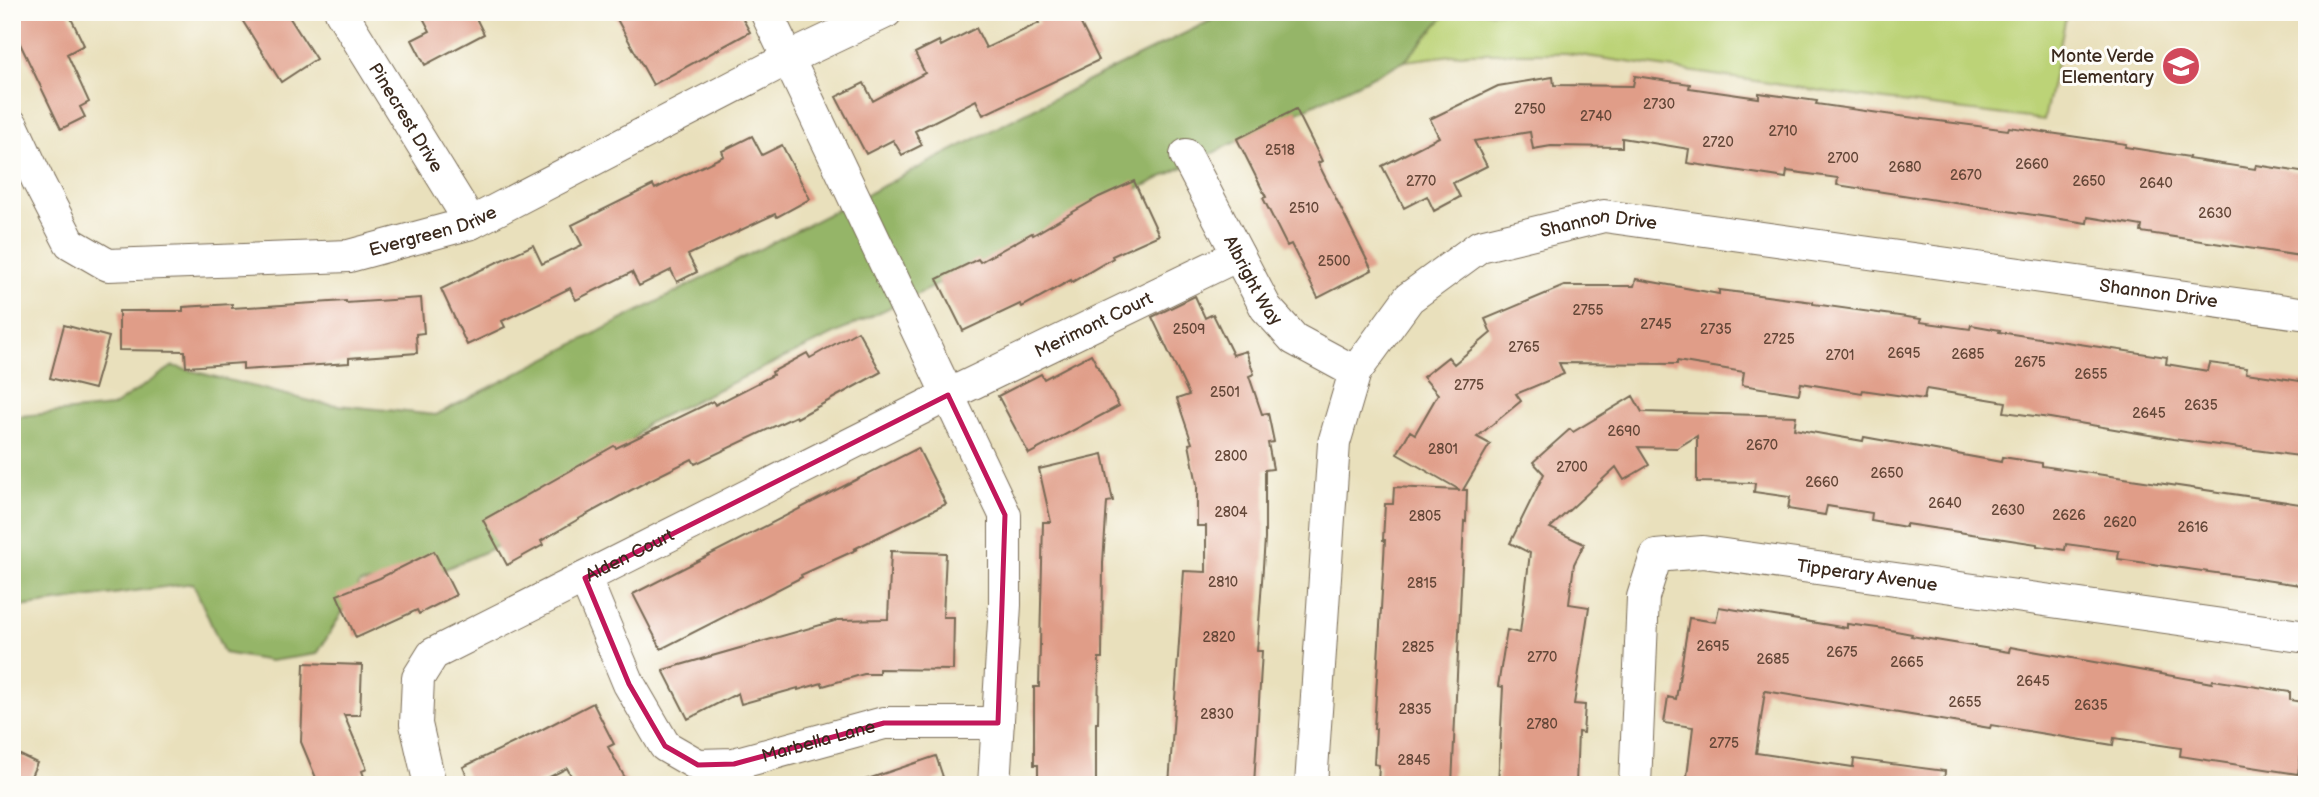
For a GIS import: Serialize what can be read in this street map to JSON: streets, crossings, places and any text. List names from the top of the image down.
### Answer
{
  "streets": {
    "street": [
      "Pinecrest Drive",
      "Evergreen Drive",
      "Shannon Drive",
      "Albright Way",
      "Merimont Court",
      "Alden Court",
      "Tipperary Avenue",
      "Marbella Lane"
    ]
  },
  "crossings": [
    ["Pinecrest Drive", "Evergreen Drive"],
    ["Shannon Drive", "Albright Way"],
    ["Albright Way", "Merimont Court"],
    ["Merimont Court", "Alden Court"],
    ["Alden Court", "Marbella Lane"]
  ],
  "places": {
    "school or university": ["Monte Verde Elementary"]
  },
  "house_numbers": [
    "2730",
    "2750",
    "2740",
    "2710",
    "2720",
    "2518",
    "2700",
    "2660",
    "2680",
    "2670",
    "2770",
    "2650",
    "2640",
    "2510",
    "2630",
    "2500",
    "2755",
    "2745",
    "2509",
    "2735",
    "2725",
    "2765",
    "2695",
    "2685",
    "2701",
    "2675",
    "2655",
    "2775",
    "2501",
    "2635",
    "2645",
    "2690",
    "2670",
    "2801",
    "2800",
    "2700",
    "2650",
    "2660",
    "2640",
    "2630",
    "2804",
    "2626",
    "2805",
    "2620",
    "2616",
    "2810",
    "2815",
    "2820",
    "2695",
    "2825",
    "2675",
    "2770",
    "2685",
    "2665",
    "2645",
    "2655",
    "2635",
    "2835",
    "2830",
    "2780",
    "2775",
    "2845"
  ]
}
